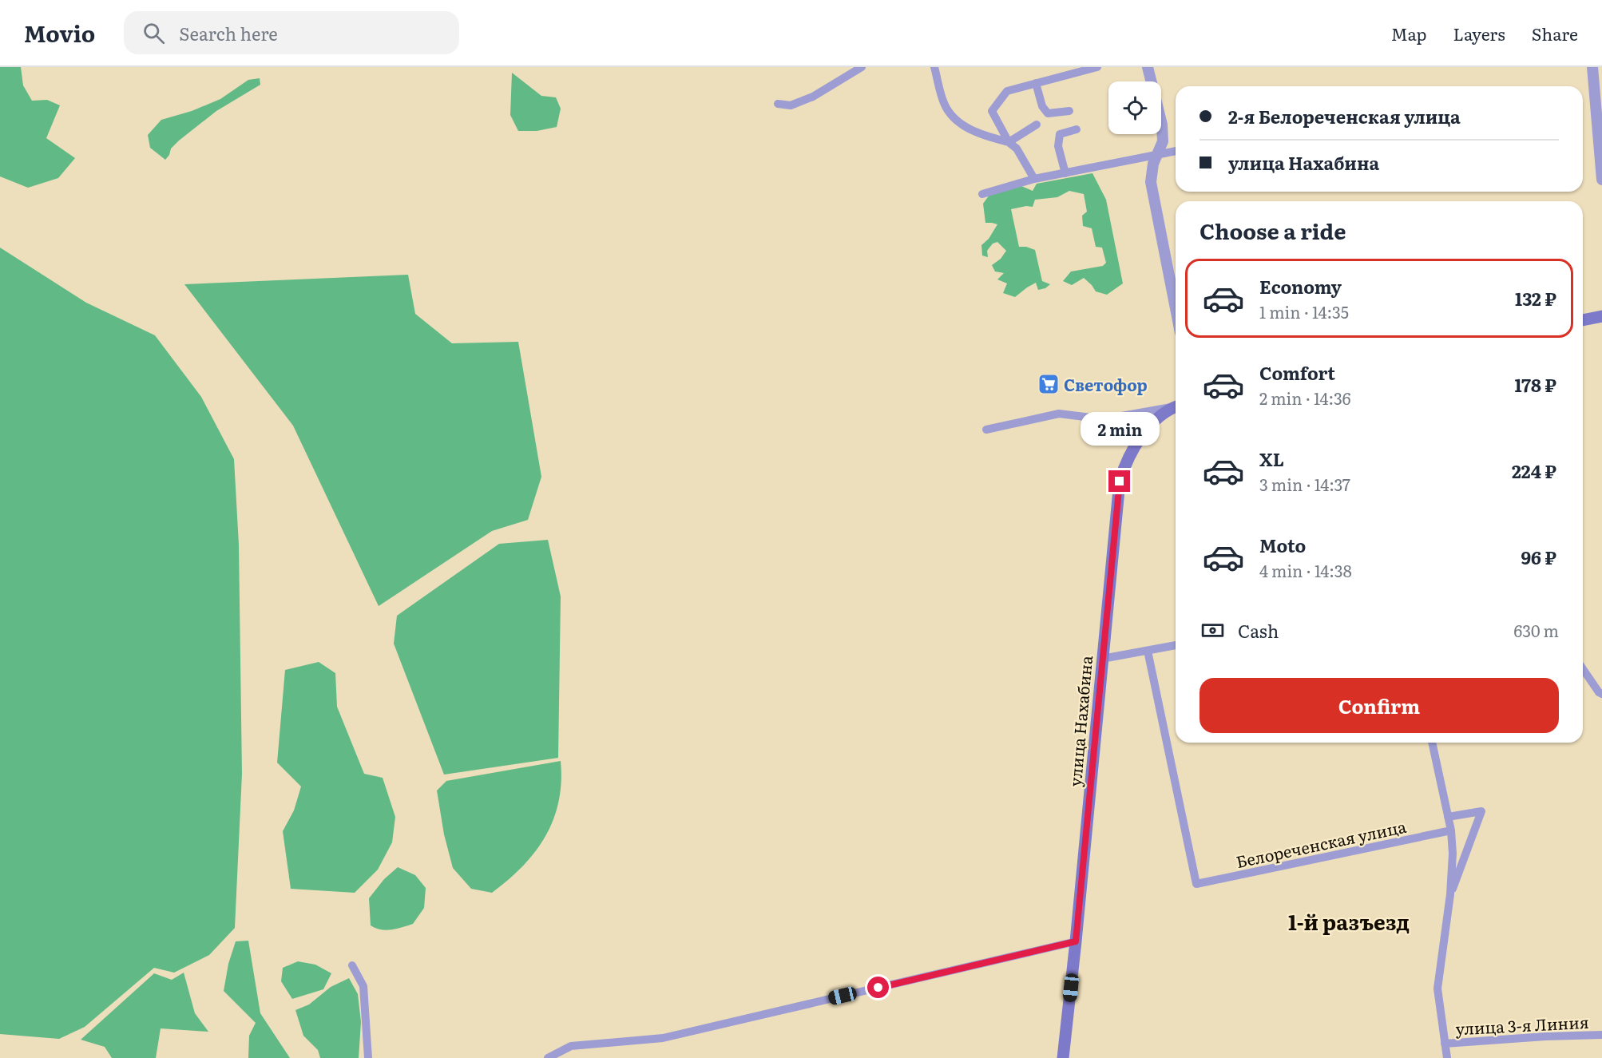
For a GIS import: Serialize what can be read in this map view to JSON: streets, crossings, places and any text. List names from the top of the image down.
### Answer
{
  "streets": {
    "main road": ["улица Нахабина"],
    "street": ["Белореченская улица", "улица 3-я Линия"]
  },
  "districts": ["1-й разъезд"],
  "places": {
    "supermarket": ["Светофор"]
  },
  "page": {
    "header": "Movio",
    "search": "Search here",
    "nav": ["Map", "Layers", "Share"],
    "banner": ["2-я Белореченская улица", "улица Нахабина"],
    "heading": "Choose a ride",
    "list": [
      {
        "name": "Economy",
        "note": "1 min · 14:35",
        "value": "132 ₽"
      },
      {
        "name": "Comfort",
        "note": "2 min · 14:36",
        "value": "178 ₽"
      },
      {
        "name": "XL",
        "note": "3 min · 14:37",
        "value": "224 ₽"
      },
      {
        "name": "Moto",
        "note": "4 min · 14:38",
        "value": "96 ₽"
      }
    ],
    "bubble": "2 min",
    "pay": ["Cash", "630 m"],
    "buttons": "Confirm"
  }
}
